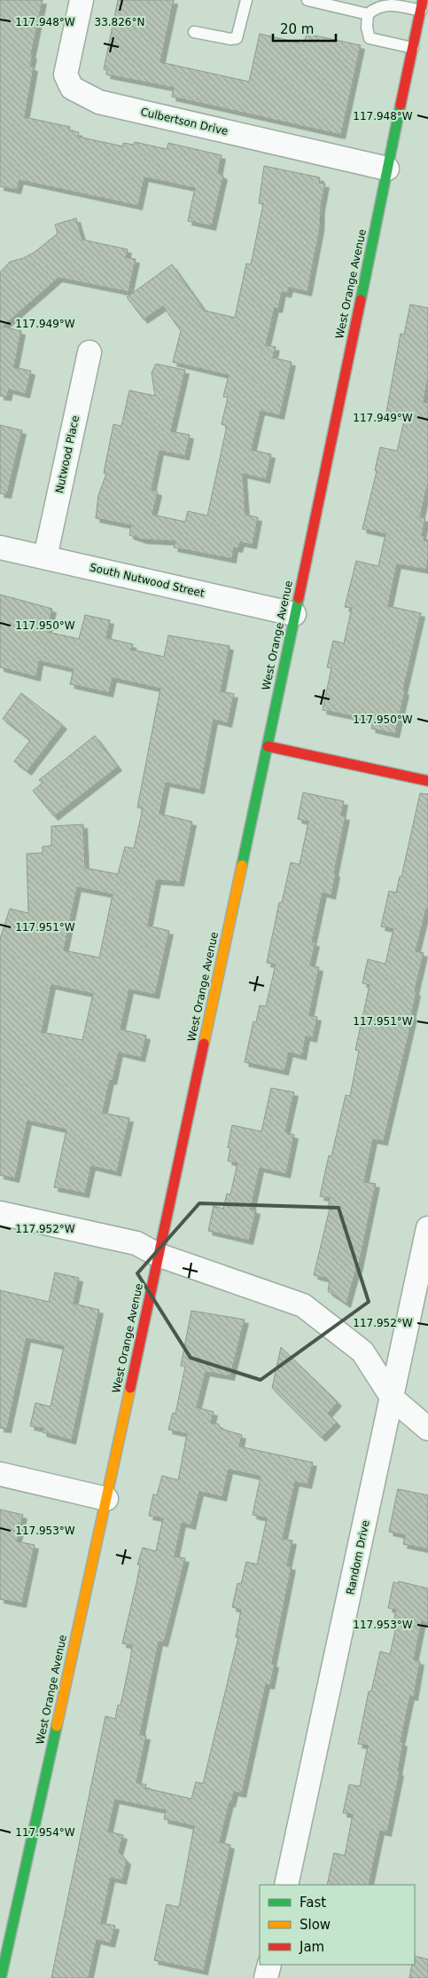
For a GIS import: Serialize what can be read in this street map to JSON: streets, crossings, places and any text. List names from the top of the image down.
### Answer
{
  "streets": {
    "street": [
      "Culbertson Drive",
      "West Orange Avenue",
      "Nutwood Place",
      "South Nutwood Street",
      "Random Drive"
    ]
  },
  "crossings": [
    ["Culbertson Drive", "West Orange Avenue"],
    ["West Orange Avenue", "South Nutwood Street"],
    ["Nutwood Place", "South Nutwood Street"]
  ],
  "legend": ["Fast", "Slow", "Jam"],
  "scale_bar": "20 m",
  "coordinates": [
    "117.948°W",
    "33.826°N",
    "117.949°W",
    "117.950°W",
    "117.951°W",
    "117.952°W",
    "117.953°W",
    "117.954°W"
  ]
}
